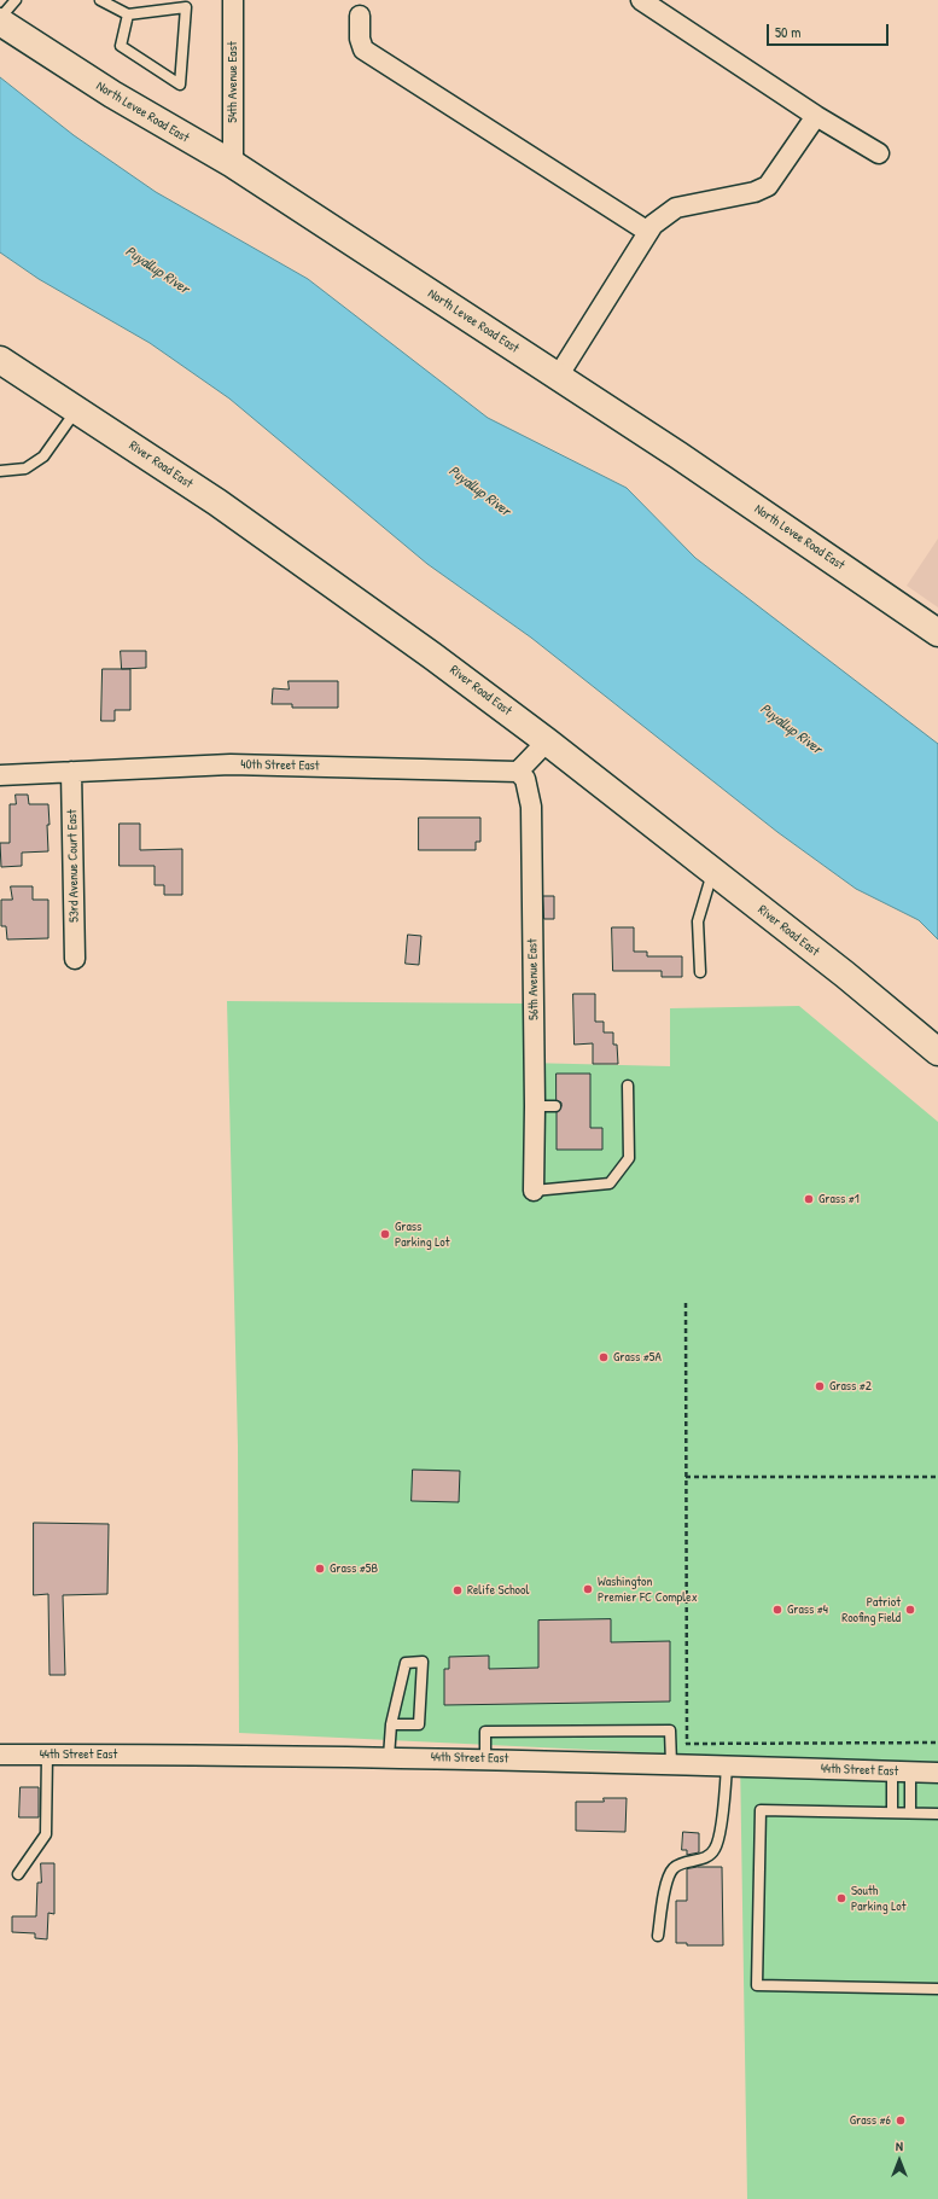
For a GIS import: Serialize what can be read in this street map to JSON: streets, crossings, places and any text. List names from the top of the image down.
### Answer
{
  "streets": {
    "main road": ["North Levee Road East", "River Road East"],
    "street": [
      "54th Avenue East",
      "40th Street East",
      "53rd Avenue Court East",
      "56th Avenue East",
      "44th Street East"
    ]
  },
  "crossings": [
    ["54th Avenue East", "North Levee Road East"],
    ["40th Street East", "53rd Avenue Court East"],
    ["40th Street East", "56th Avenue East"]
  ],
  "water": ["Puyallup River"],
  "places": [
    "Grass #1",
    "Grass Parking Lot",
    "Grass #5A",
    "Grass #2",
    "Grass #5B",
    "Washington Premier FC Complex",
    "Relife School",
    "Grass #4",
    "Patriot Roofing Field",
    "South Parking Lot",
    "Grass #6"
  ],
  "scale_bar": "50 m",
  "north": "top"
}
